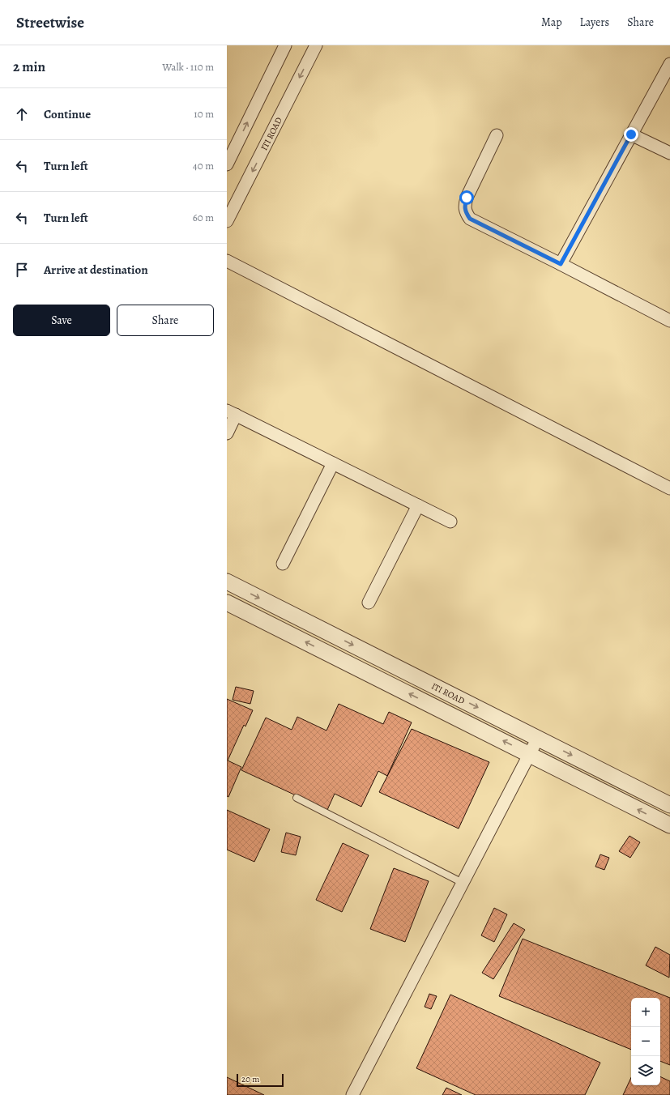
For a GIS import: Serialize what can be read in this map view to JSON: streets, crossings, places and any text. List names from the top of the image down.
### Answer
{
  "streets": {
    "street": ["ITI ROAD"]
  },
  "scale_bar": "20 m",
  "page": {
    "header": "Streetwise",
    "nav": ["Map", "Layers", "Share"],
    "heading": ["2 min", "Walk · 110 m"],
    "list": [
      ["Continue", "10 m"],
      ["Turn left", "40 m"],
      ["Turn left", "60 m"],
      "Arrive at destination"
    ],
    "buttons": ["Save", "Share"],
    "map_buttons": ["+", "−"],
    "scale": "20 m"
  }
}
